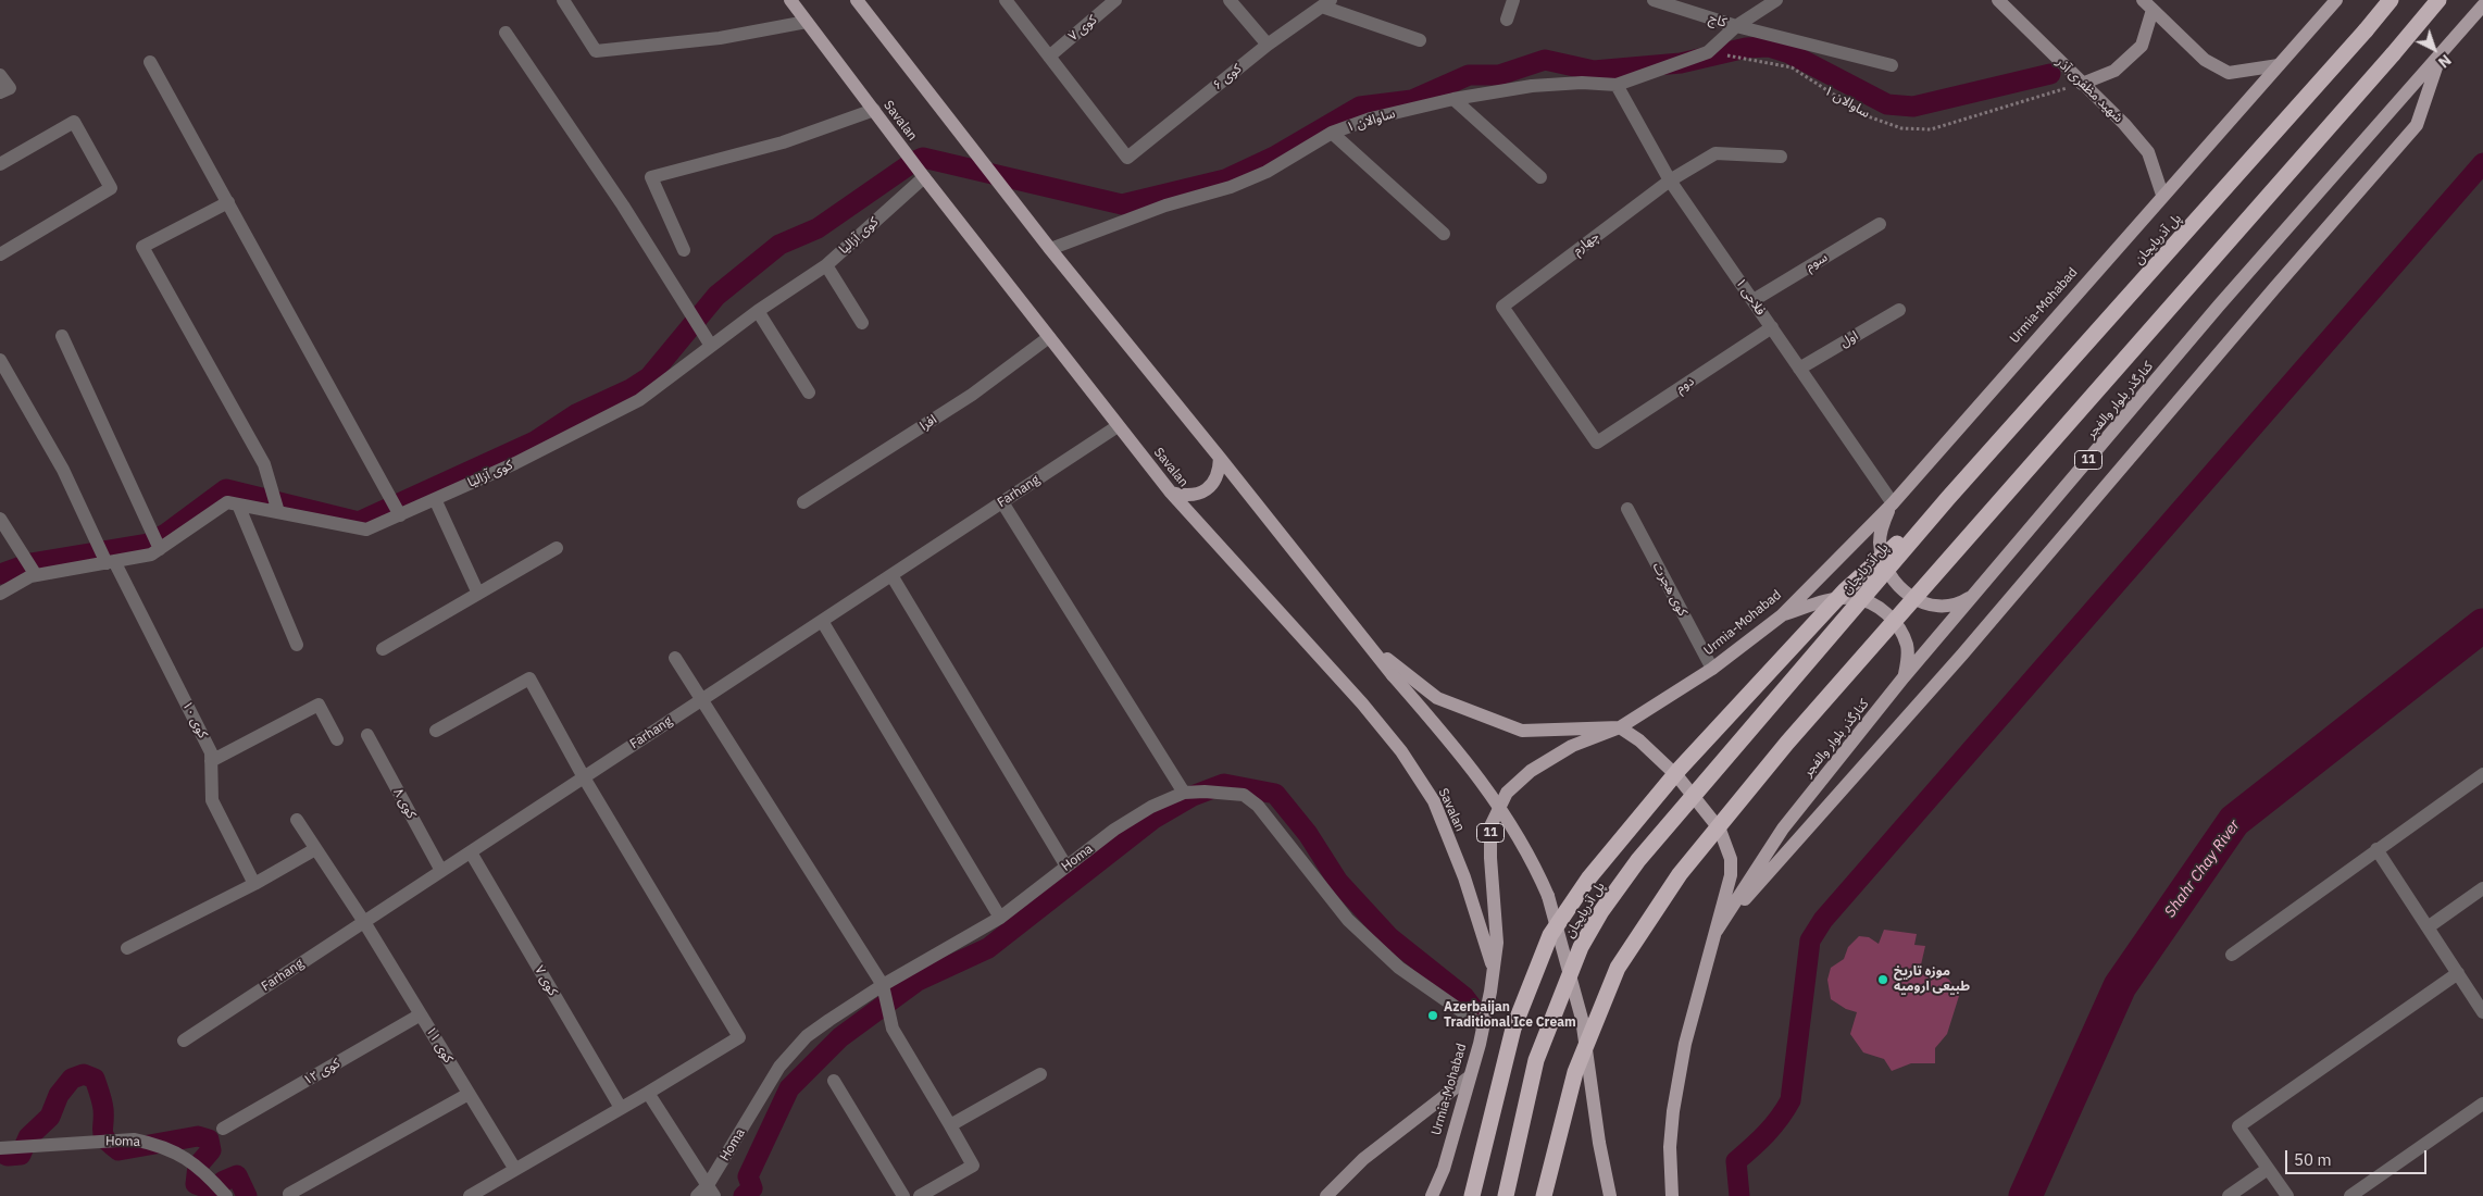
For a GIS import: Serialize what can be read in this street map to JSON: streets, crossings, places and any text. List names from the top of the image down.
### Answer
{
  "streets": {
    "highway": ["پل آذربایجان"],
    "main road": [
      "شهید مظفری آذر",
      "Savalan",
      "Urmia-Mohabad",
      "کنارگذر بلوار والفجر",
      "11"
    ],
    "street": [
      "کاج",
      "کوی ۷",
      "کوی ۶",
      "ساوالان ۱",
      "کوی آزالیا",
      "چهارم",
      "سوم",
      "فلاحی ۱",
      "اول",
      "دوم",
      "افرا",
      "Farhang",
      "کوی هجرت",
      "کوی ۱۰",
      "کوی ۸",
      "Homa",
      "کوی ۱۱",
      "کوی ۱۲"
    ]
  },
  "crossings": [
    ["کاج", "ساوالان ۱"],
    ["کوی ۷", "کوی ۶"],
    ["کوی ۷", "Farhang"],
    ["شهید مظفری آذر", "ساوالان ۱"],
    ["شهید مظفری آذر", "Urmia-Mohabad"],
    ["ساوالان ۱", "فلاحی ۱"],
    ["Savalan", "کوی آزالیا"],
    ["Savalan", "Urmia-Mohabad"],
    ["Savalan", "افرا"],
    ["Savalan", "Farhang"],
    ["کوی آزالیا", "کوی ۱۰"],
    ["چهارم", "فلاحی ۱"],
    ["چهارم", "دوم"],
    ["سوم", "فلاحی ۱"],
    ["فلاحی ۱", "Urmia-Mohabad"],
    ["فلاحی ۱", "اول"],
    ["فلاحی ۱", "دوم"],
    ["Urmia-Mohabad", "11"],
    ["Urmia-Mohabad", "کوی هجرت"],
    ["Urmia-Mohabad", "Homa"],
    ["کنارگذر بلوار والفجر", "11"],
    ["Farhang", "کوی ۸"],
    ["Farhang", "کوی ۱۱"],
    ["کوی ۱۱", "کوی ۱۲"]
  ],
  "water": ["Shahr Chay River"],
  "places": ["موزه تاریخ طبیعی ارومیه", "Azerbaijan Traditional Ice Cream"],
  "scale_bar": "50 m",
  "north": "bottom right"
}
